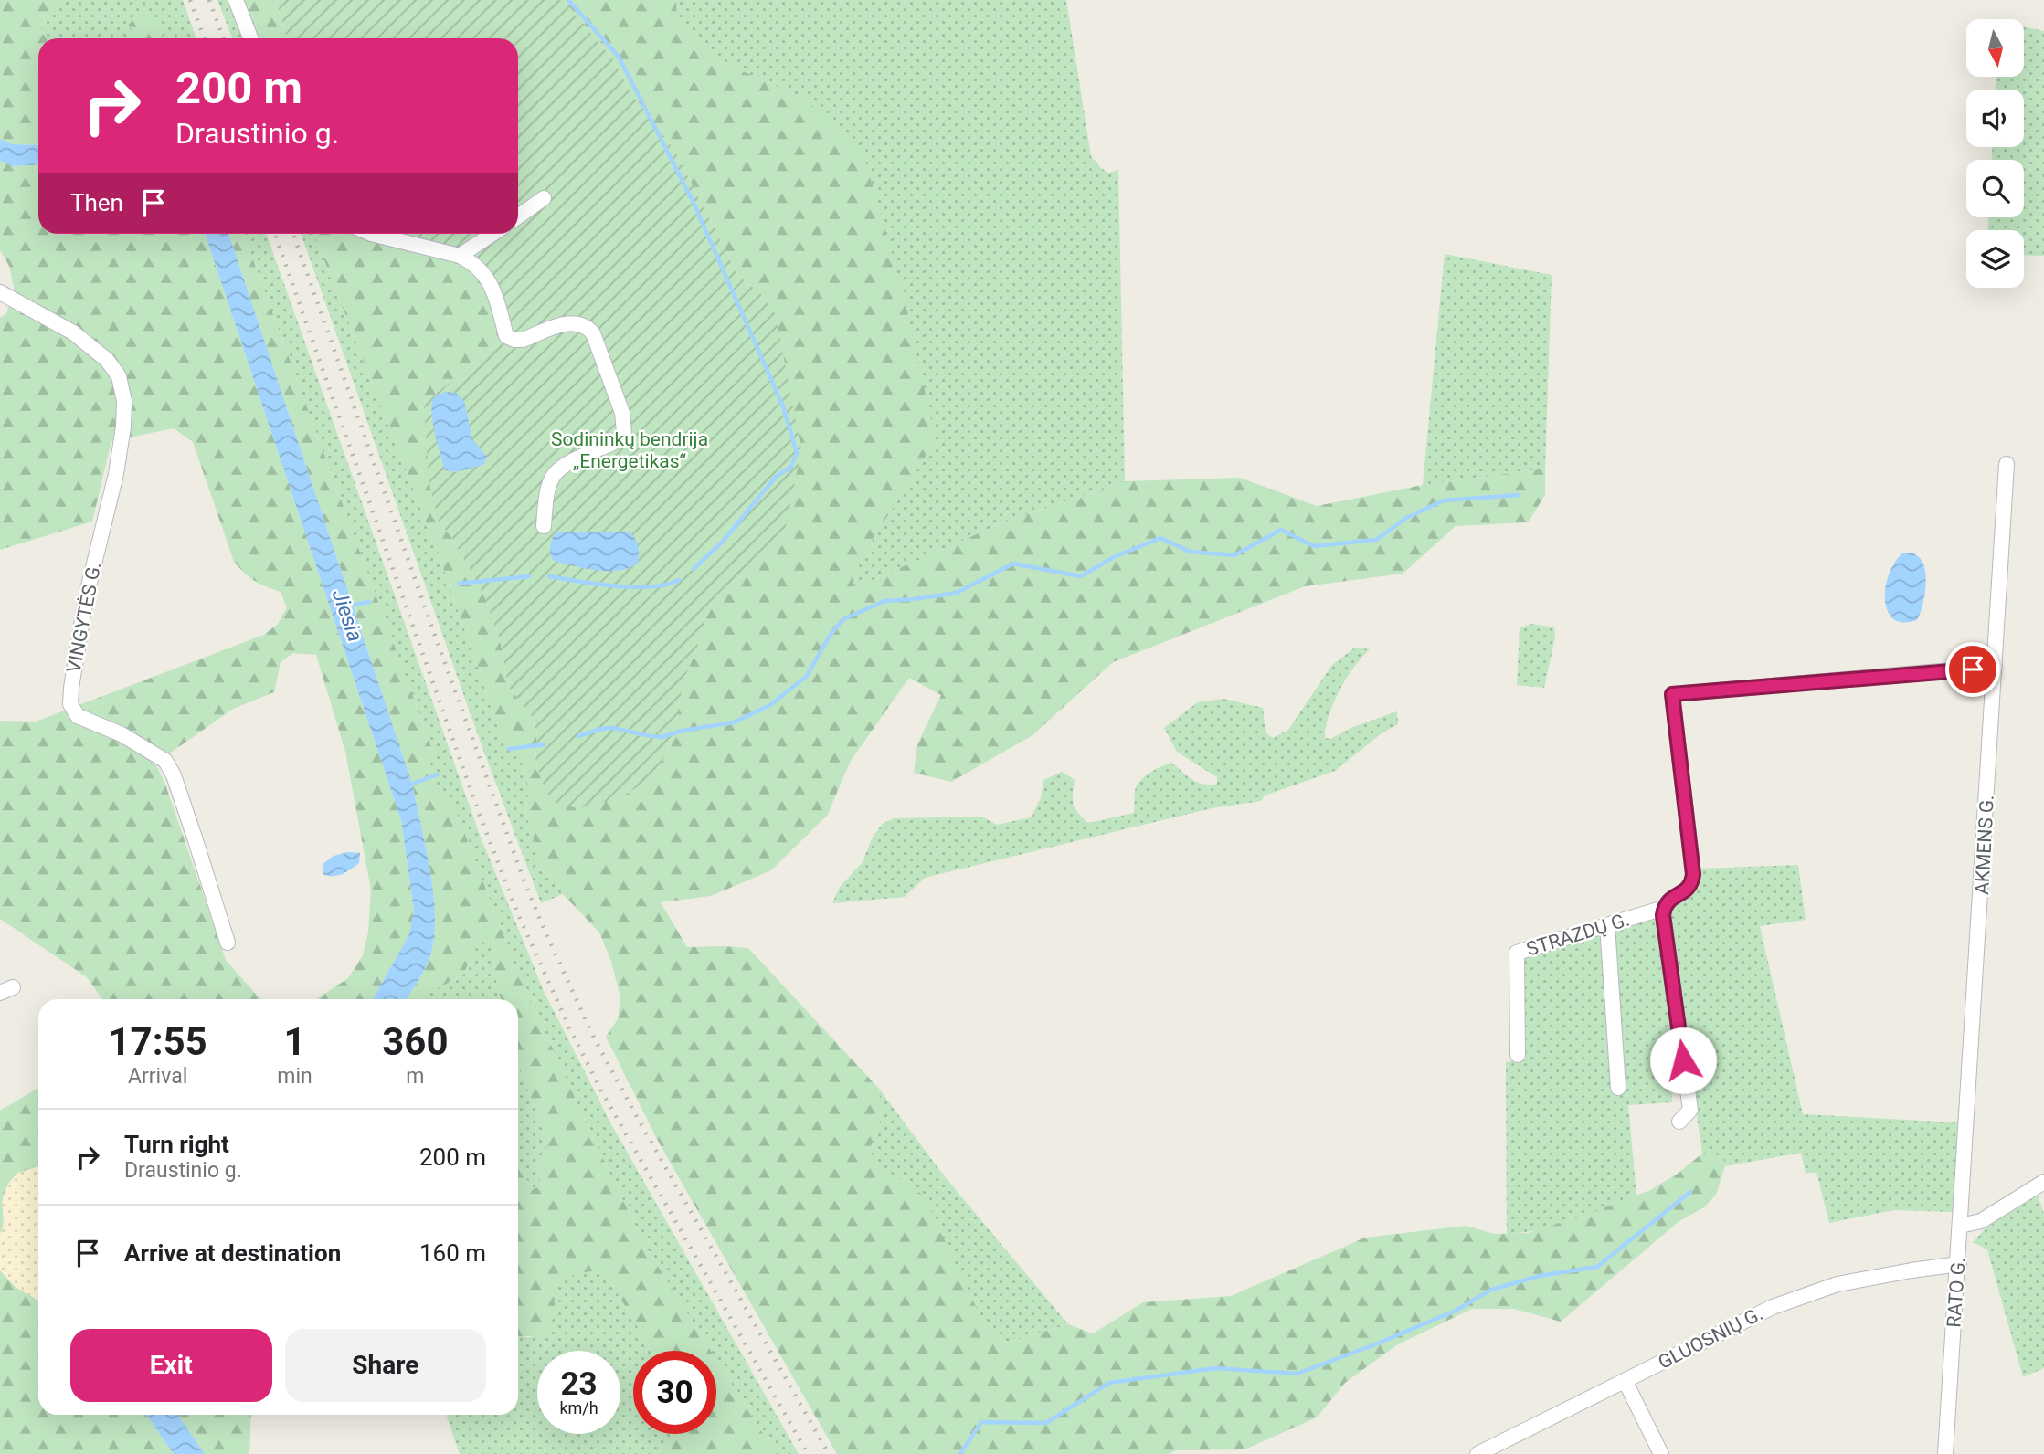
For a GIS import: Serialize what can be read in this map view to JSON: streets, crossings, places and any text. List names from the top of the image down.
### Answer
{
  "streets": {
    "street": [
      "VINGYTĖS G.",
      "AKMENS G.",
      "STRAZDŲ G.",
      "RATO G.",
      "GLUOSNIŲ G."
    ]
  },
  "crossings": [
    ["AKMENS G.", "RATO G."],
    ["RATO G.", "GLUOSNIŲ G."]
  ],
  "water": ["Jiesia"],
  "parks": ["Sodininkų bendrija „Energetikas“"],
  "north": "bottom",
  "page": {
    "turn": ["200 m", "Draustinio g."],
    "then": "Then",
    "eta": [
      "17:55",
      "Arrival",
      "1",
      "min",
      "360",
      "m"
    ],
    "list": [
      {
        "name": "Turn right",
        "note": "Draustinio g.",
        "value": "200 m"
      },
      {
        "name": "Arrive at destination",
        "value": "160 m"
      }
    ],
    "buttons": ["Exit", "Share"],
    "speed": "23 km/h",
    "limit": "30"
  }
}
